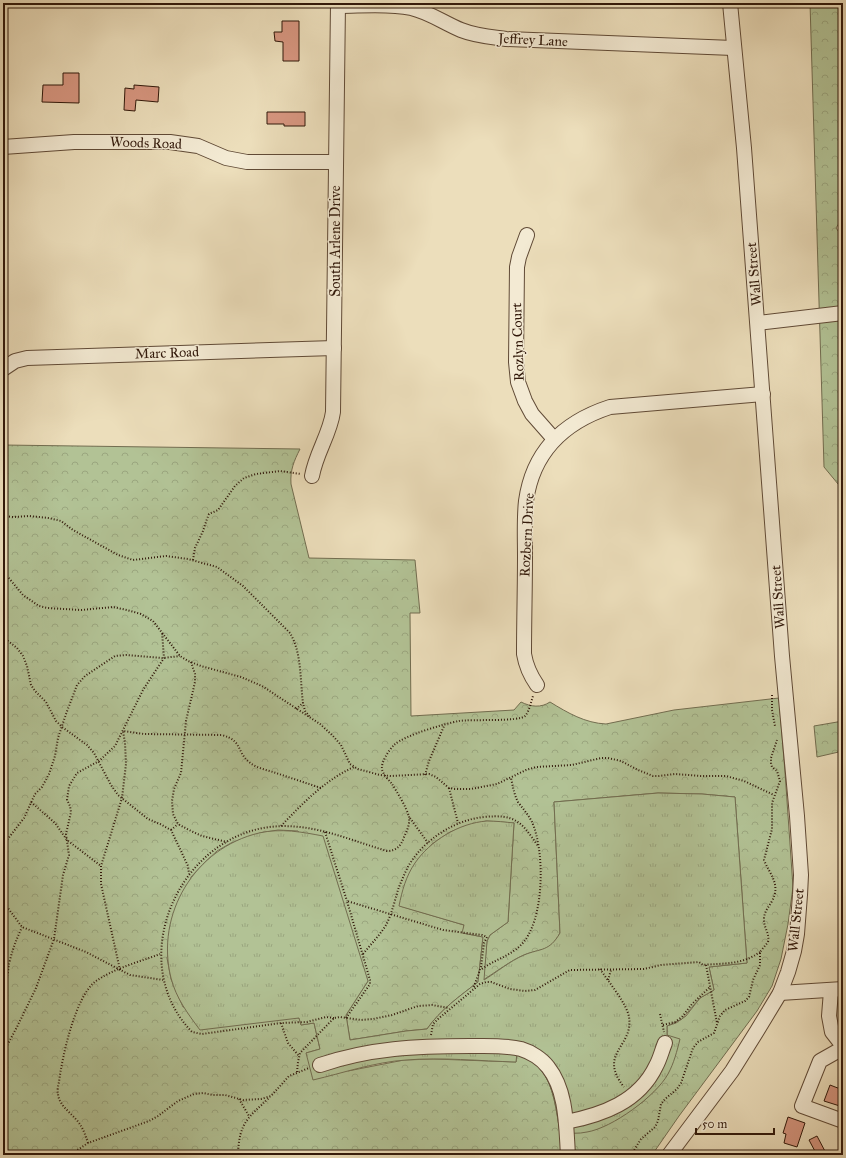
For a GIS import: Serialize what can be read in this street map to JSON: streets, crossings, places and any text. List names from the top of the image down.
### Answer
{
  "streets": {
    "street": [
      "Jeffrey Lane",
      "Woods Road",
      "South Arlene Drive",
      "Wall Street",
      "Rozlyn Court",
      "Marc Road",
      "Rozbern Drive"
    ]
  },
  "crossings": [
    ["Jeffrey Lane", "South Arlene Drive"],
    ["Jeffrey Lane", "Wall Street"],
    ["Woods Road", "South Arlene Drive"],
    ["South Arlene Drive", "Marc Road"],
    ["Wall Street", "Rozbern Drive"],
    ["Rozlyn Court", "Rozbern Drive"]
  ],
  "scale_bar": "50 m"
}
